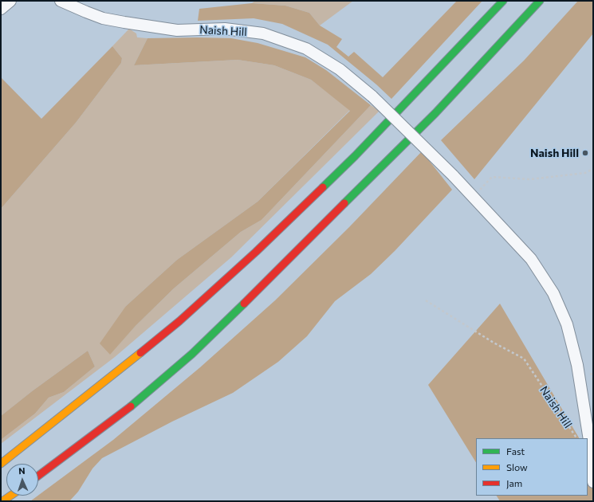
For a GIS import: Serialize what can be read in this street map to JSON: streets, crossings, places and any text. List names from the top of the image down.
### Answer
{
  "streets": {
    "street": ["Naish Hill"]
  },
  "places": ["Naish Hill"],
  "legend": ["Fast", "Slow", "Jam"],
  "north": "top"
}
